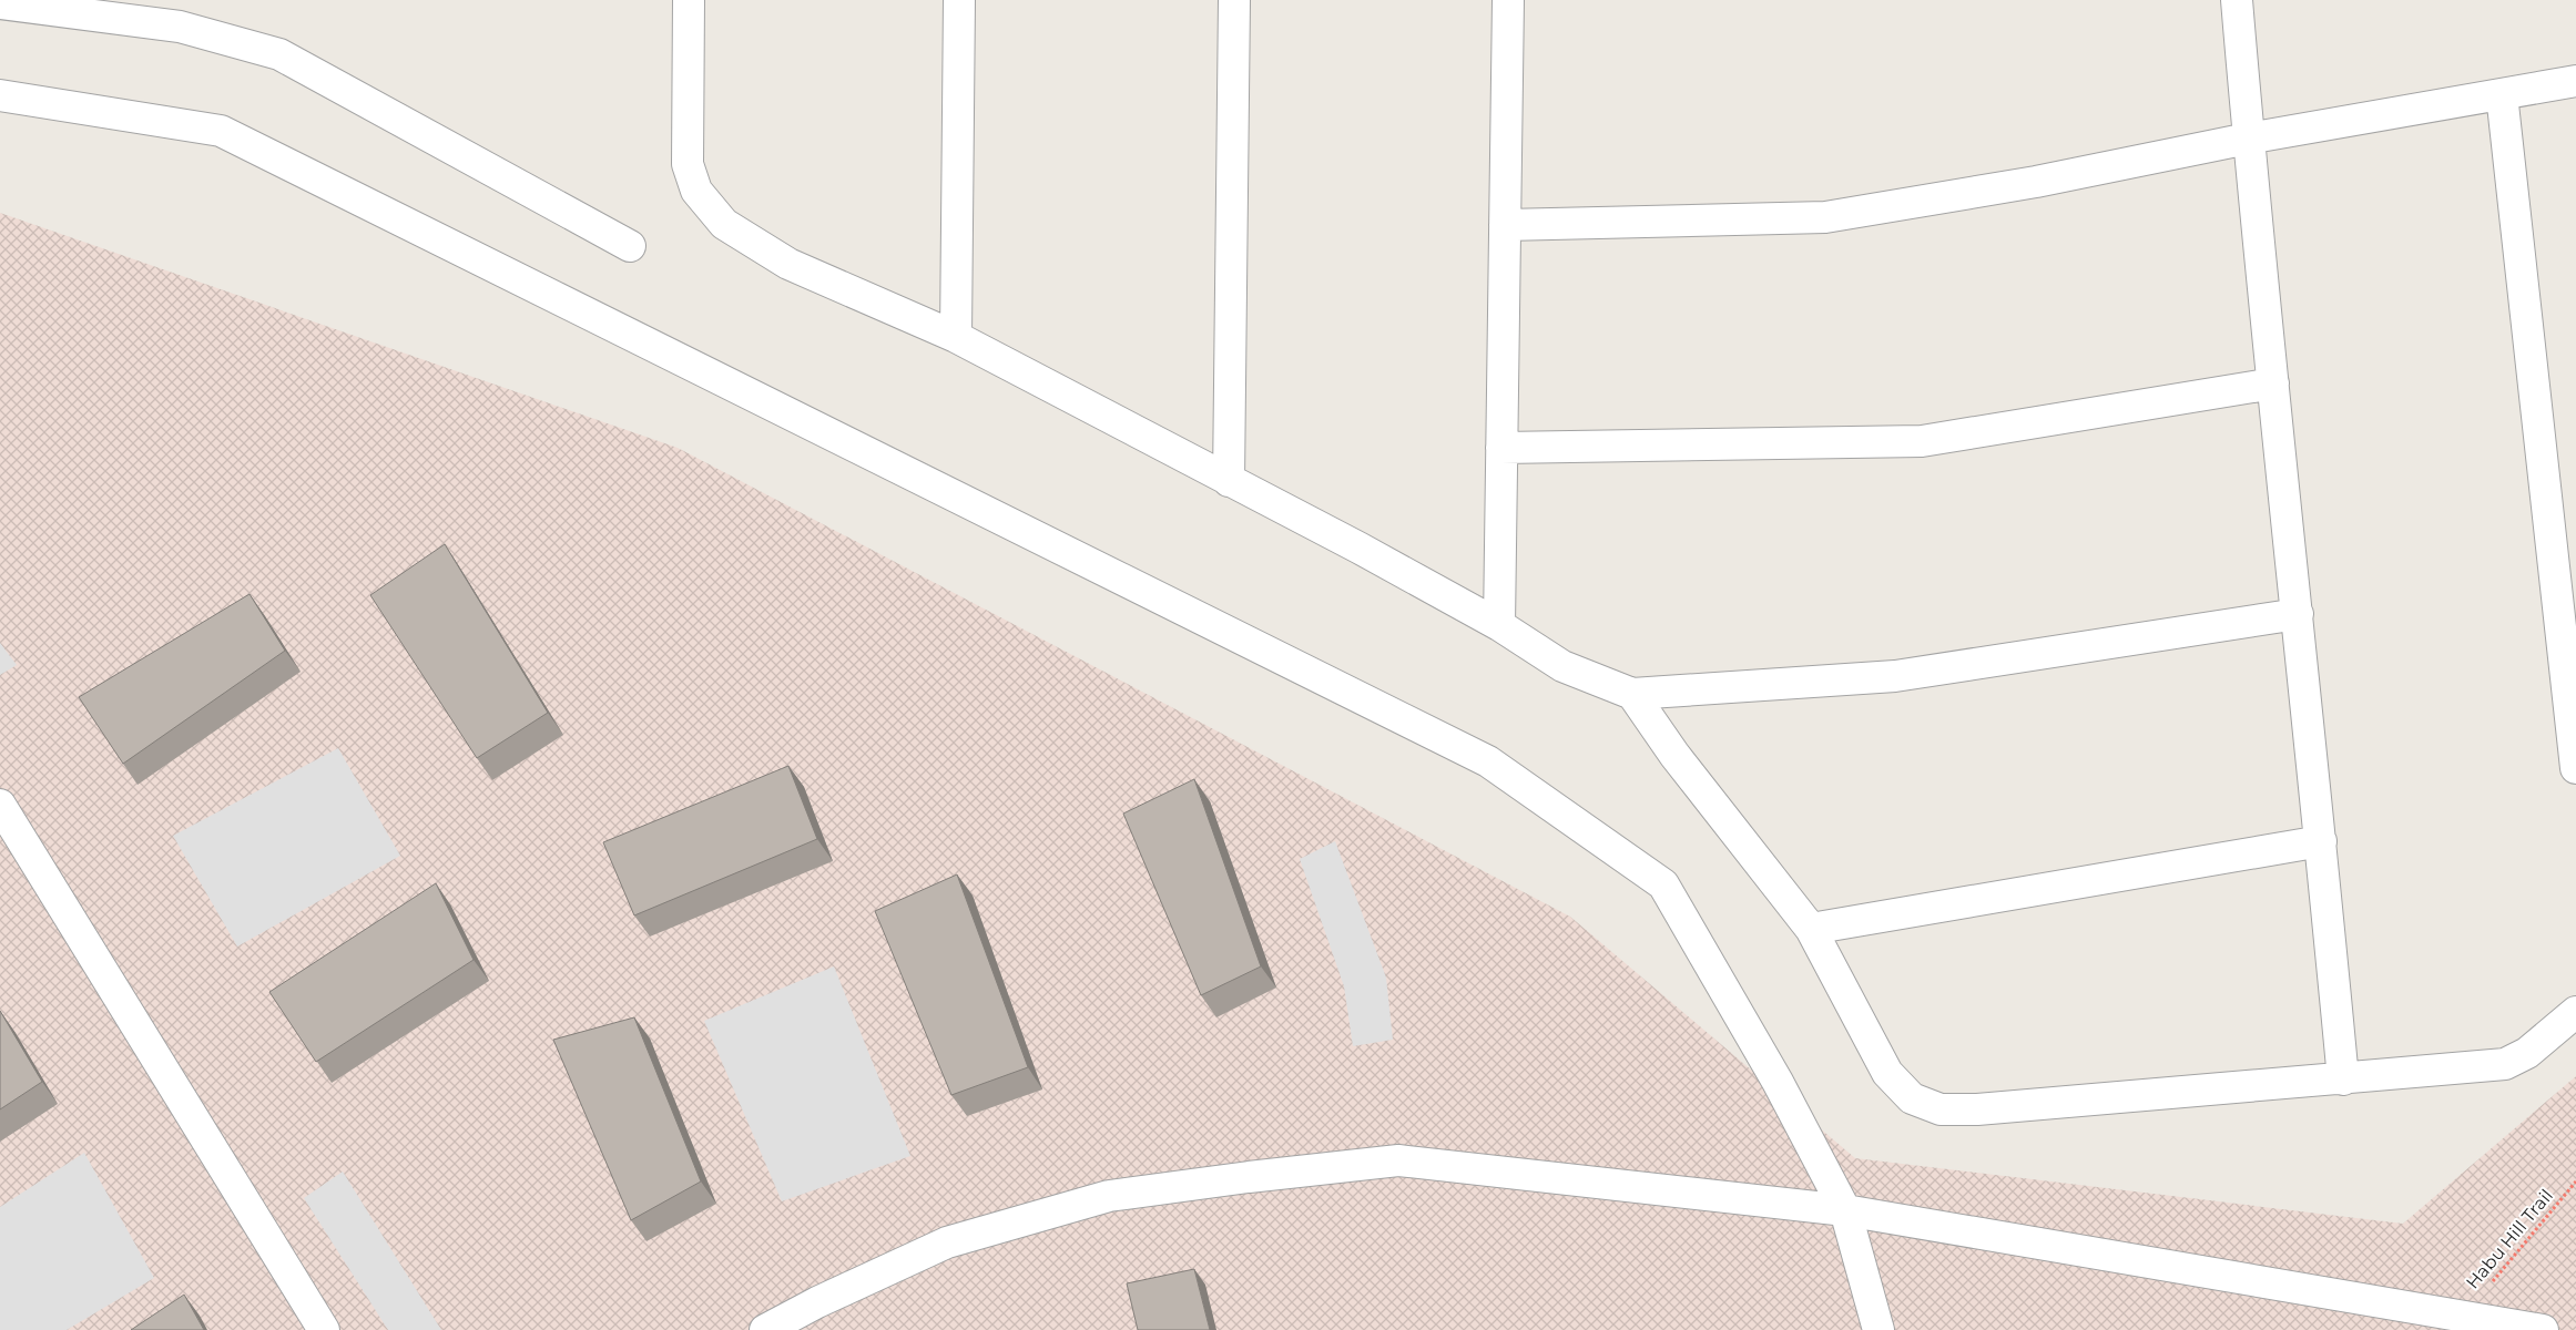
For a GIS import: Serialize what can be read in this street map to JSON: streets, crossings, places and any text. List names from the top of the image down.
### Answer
{
  "streets": {
    "path": ["Habu Hill Trail"]
  }
}
